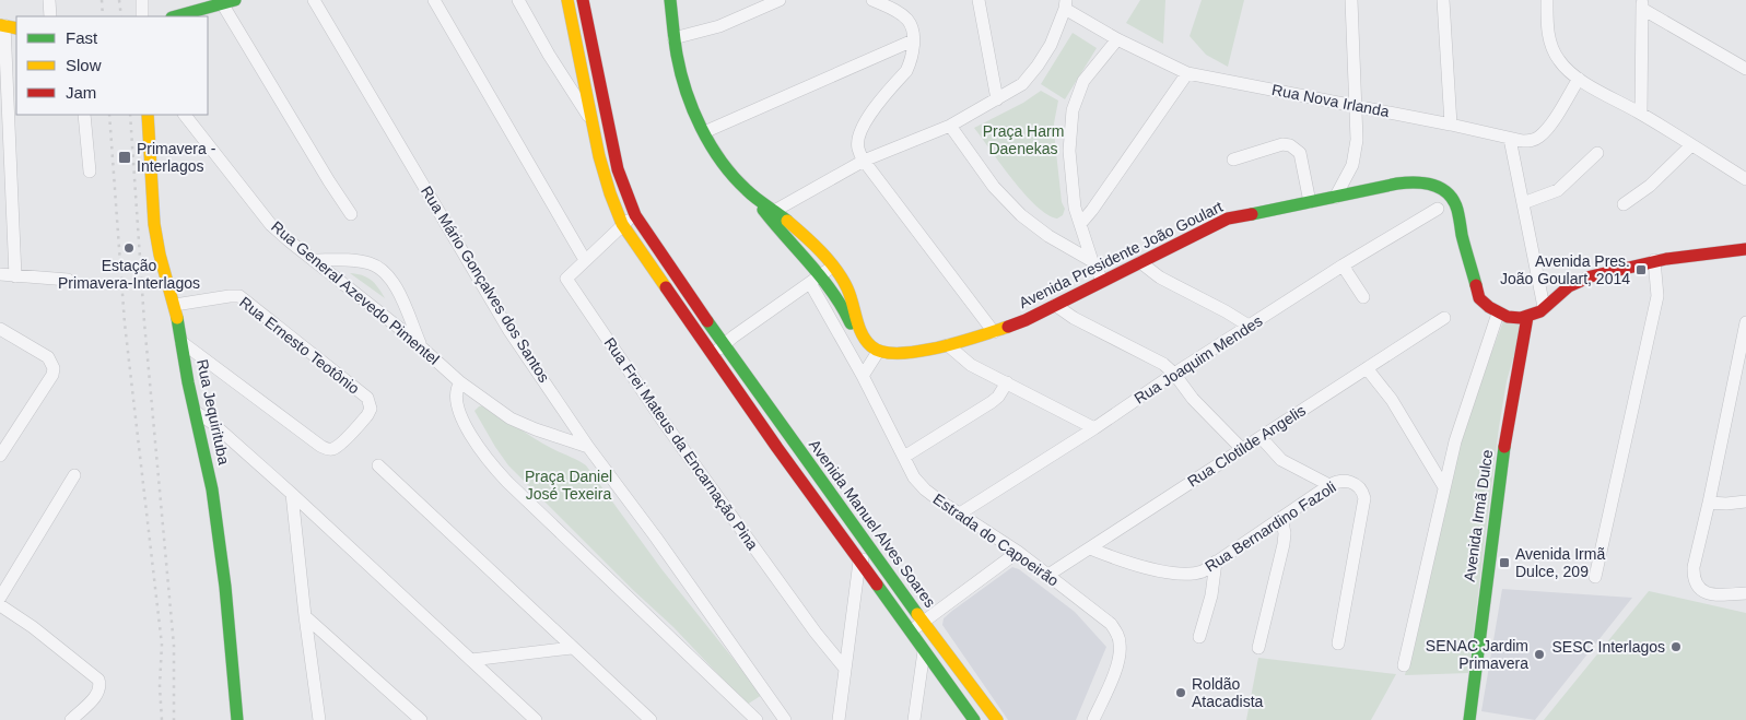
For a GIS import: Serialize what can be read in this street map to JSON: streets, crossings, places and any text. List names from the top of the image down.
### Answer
{
  "streets": {
    "street": [
      "Rua Nova Irlanda",
      "Avenida Presidente João Goulart",
      "Rua Mário Gonçalves dos Santos",
      "Rua General Azevedo Pimentel",
      "Rua Ernesto Teotônio",
      "Rua Joaquim Mendes",
      "Rua Jequirituba",
      "Rua Frei Mateus da Encarnação Pina",
      "Rua Clotilde Angelis",
      "Avenida Irmã Dulce",
      "Avenida Manuel Alves Soares",
      "Rua Bernardino Fazoli",
      "Estrada do Capoeirão"
    ]
  },
  "crossings": [
    ["Rua Mário Gonçalves dos Santos", "Rua General Azevedo Pimentel"],
    ["Rua Ernesto Teotônio", "Rua Jequirituba"],
    ["Rua Joaquim Mendes", "Estrada do Capoeirão"],
    ["Rua Clotilde Angelis", "Rua Bernardino Fazoli"],
    ["Rua Clotilde Angelis", "Estrada do Capoeirão"]
  ],
  "parks": ["Praça Harm Daenekas", "Praça Daniel José Texeira"],
  "places": {
    "transit": ["Primavera - Interlagos", "Avenida Pres. João Goulart, 2014", "Avenida Irmã Dulce, 209"],
    "other": [
      "Estação Primavera-Interlagos",
      "SESC Interlagos",
      "SENAC Jardim Primavera",
      "Roldão Atacadista"
    ]
  },
  "legend": ["Fast", "Slow", "Jam"]
}
